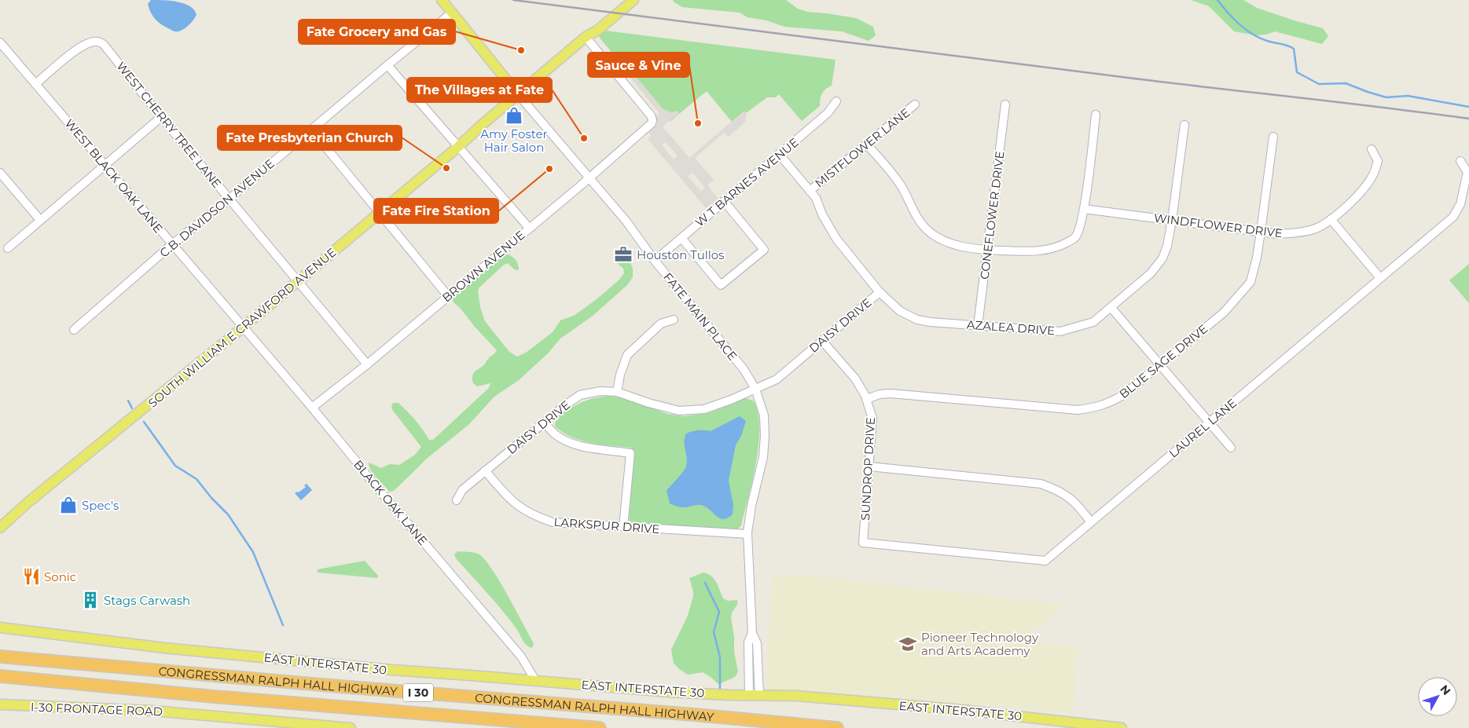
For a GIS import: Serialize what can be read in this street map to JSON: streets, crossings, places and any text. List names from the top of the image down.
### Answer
{
  "streets": {
    "highway": ["CONGRESSMAN RALPH HALL HIGHWAY", "I 30"],
    "main road": [
      "FATE MAIN PLACE",
      "SOUTH WILLIAM E CRAWFORD AVENUE",
      "EAST INTERSTATE 30",
      "I-30 FRONTAGE ROAD"
    ],
    "street": [
      "WEST CHERRY TREE LANE",
      "MISTFLOWER LANE",
      "WEST BLACK OAK LANE",
      "W T BARNES AVENUE",
      "C.B. DAVIDSON AVENUE",
      "CONEFLOWER DRIVE",
      "WINDFLOWER DRIVE",
      "BROWN AVENUE",
      "DAISY DRIVE",
      "AZALEA DRIVE",
      "BLUE SAGE DRIVE",
      "LAUREL LANE",
      "SUNDROP DRIVE",
      "BLACK OAK LANE",
      "LARKSPUR DRIVE"
    ]
  },
  "crossings": [
    ["WEST CHERRY TREE LANE", "WEST BLACK OAK LANE"],
    ["WEST CHERRY TREE LANE", "C.B. DAVIDSON AVENUE"],
    ["WEST CHERRY TREE LANE", "BROWN AVENUE"],
    ["WEST CHERRY TREE LANE", "SOUTH WILLIAM E CRAWFORD AVENUE"],
    ["MISTFLOWER LANE", "AZALEA DRIVE"],
    ["WEST BLACK OAK LANE", "C.B. DAVIDSON AVENUE"],
    ["WEST BLACK OAK LANE", "SOUTH WILLIAM E CRAWFORD AVENUE"],
    ["WEST BLACK OAK LANE", "BLACK OAK LANE"],
    ["W T BARNES AVENUE", "FATE MAIN PLACE"],
    ["W T BARNES AVENUE", "AZALEA DRIVE"],
    ["C.B. DAVIDSON AVENUE", "FATE MAIN PLACE"],
    ["CONEFLOWER DRIVE", "AZALEA DRIVE"],
    ["WINDFLOWER DRIVE", "AZALEA DRIVE"],
    ["WINDFLOWER DRIVE", "BLUE SAGE DRIVE"],
    ["BROWN AVENUE", "FATE MAIN PLACE"],
    ["BROWN AVENUE", "SOUTH WILLIAM E CRAWFORD AVENUE"],
    ["BROWN AVENUE", "BLACK OAK LANE"],
    ["FATE MAIN PLACE", "DAISY DRIVE"],
    ["FATE MAIN PLACE", "SOUTH WILLIAM E CRAWFORD AVENUE"],
    ["FATE MAIN PLACE", "LARKSPUR DRIVE"],
    ["FATE MAIN PLACE", "EAST INTERSTATE 30"],
    ["DAISY DRIVE", "AZALEA DRIVE"],
    ["DAISY DRIVE", "SUNDROP DRIVE"],
    ["DAISY DRIVE", "LARKSPUR DRIVE"],
    ["SOUTH WILLIAM E CRAWFORD AVENUE", "BLACK OAK LANE"],
    ["BLUE SAGE DRIVE", "SUNDROP DRIVE"],
    ["LAUREL LANE", "SUNDROP DRIVE"],
    ["BLACK OAK LANE", "EAST INTERSTATE 30"]
  ],
  "places": {
    "other": [
      "Fate Grocery and Gas",
      "Sauce & Vine",
      "The Villages at Fate",
      "Fate Presbyterian Church",
      "Fate Fire Station"
    ],
    "shop": ["Amy Foster Hair Salon", "Spec's"],
    "office": ["Houston Tullos"],
    "restaurant": ["Sonic"],
    "building": ["Stags Carwash"],
    "school or university": ["Pioneer Technology and Arts Academy"]
  },
  "north": "top right"
}
